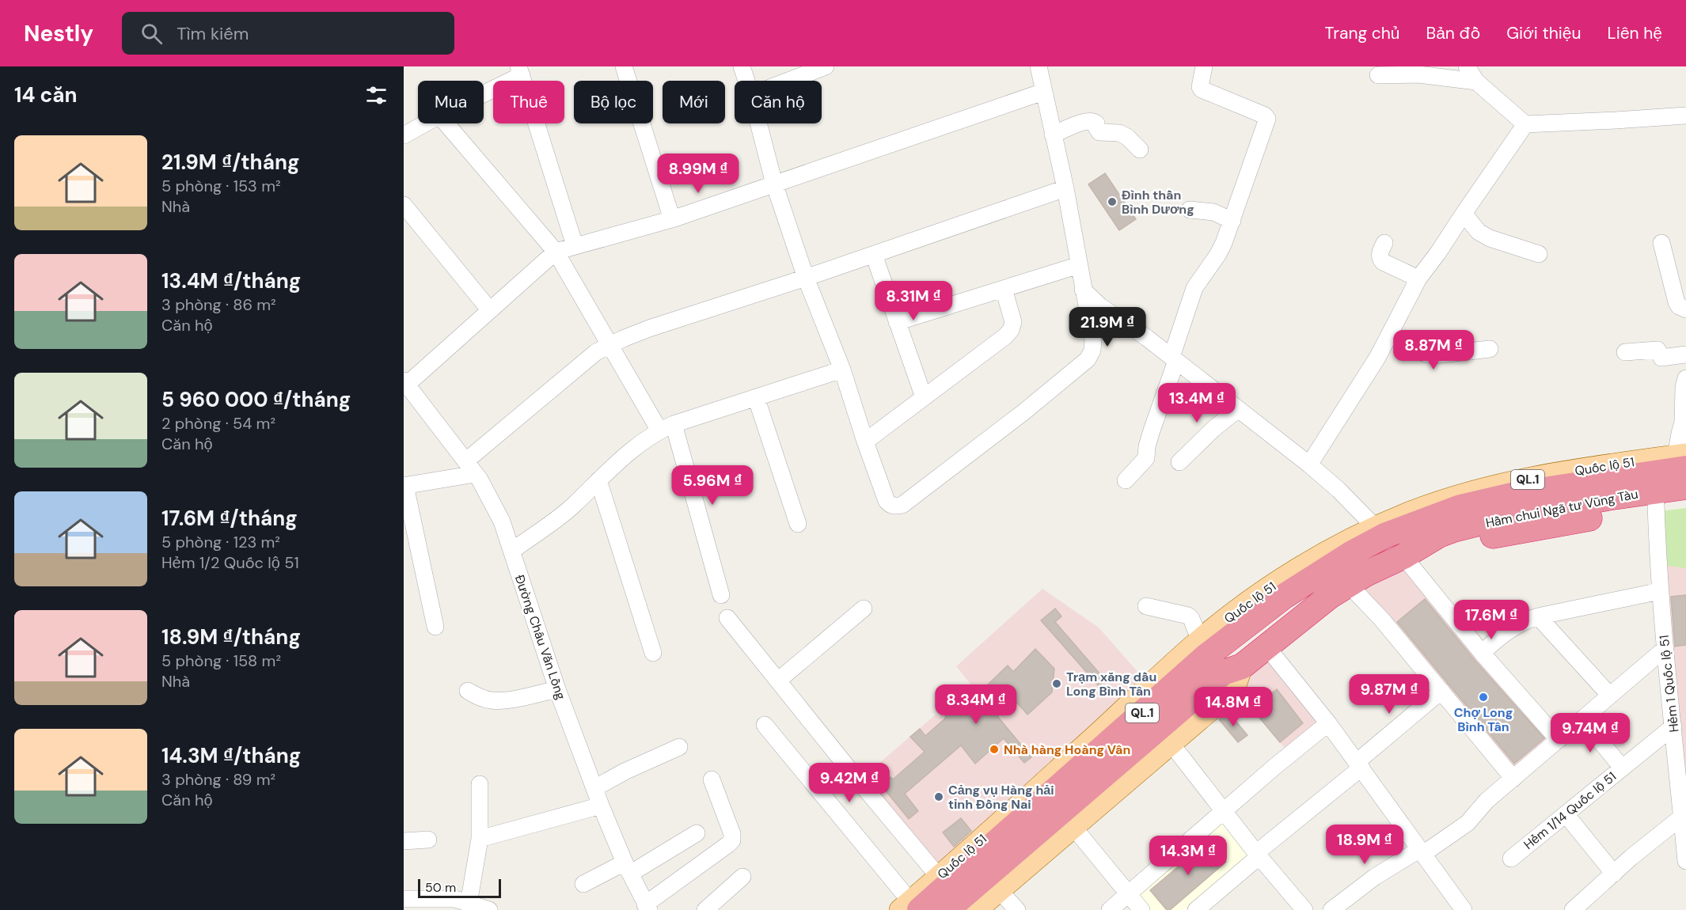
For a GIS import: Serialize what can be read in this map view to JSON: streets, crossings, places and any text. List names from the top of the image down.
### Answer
{
  "streets": {
    "highway": ["Quốc lộ 51", "QL.1", "Hầm chui Ngã tư Vũng Tàu"],
    "street": ["Đường Châu Văn Lồng", "Hẻm 1 Quốc lộ 51", "Hẻm 1/14 Quốc lộ 51"]
  },
  "crossings": [
    ["Quốc lộ 51", "Hầm chui Ngã tư Vũng Tàu"],
    ["Hẻm 1 Quốc lộ 51", "Hẻm 1/14 Quốc lộ 51"]
  ],
  "places": [
    "Đình thần Bình Dương",
    "Trạm xăng dầu Long Bình Tân",
    "Chợ Long Bình Tân",
    "Nhà hàng Hoàng Vân",
    "Cảng vụ Hàng hải tỉnh Đồng Nai"
  ],
  "scale_bar": "50 m",
  "page": {
    "header": "Nestly",
    "search": "Tìm kiếm",
    "nav": [
      "Trang chủ",
      "Bản đồ",
      "Giới thiệu",
      "Liên hệ"
    ],
    "heading": "14 căn",
    "chip": [
      "Mua",
      "Thuê",
      "Bộ lọc",
      "Mới",
      "Căn hộ"
    ],
    "list": [
      {
        "name": "21.9M ₫/tháng",
        "note": "5 phòng · 153 m² · Nhà"
      },
      {
        "name": "13.4M ₫/tháng",
        "note": "3 phòng · 86 m² · Căn hộ"
      },
      {
        "name": "5 960 000 ₫/tháng",
        "note": "2 phòng · 54 m² · Căn hộ"
      },
      {
        "name": "17.6M ₫/tháng",
        "note": "5 phòng · 123 m² · Hẻm 1/2 Quốc lộ 51"
      },
      {
        "name": "18.9M ₫/tháng",
        "note": "5 phòng · 158 m² · Nhà"
      },
      {
        "name": "14.3M ₫/tháng",
        "note": "3 phòng · 89 m² · Căn hộ"
      }
    ],
    "price": [
      "8.99M ₫",
      "8.31M ₫",
      "21.9M ₫",
      "8.87M ₫",
      "13.4M ₫",
      "5.96M ₫",
      "17.6M ₫",
      "9.87M ₫",
      "8.34M ₫",
      "14.8M ₫",
      "9.74M ₫",
      "9.42M ₫",
      "18.9M ₫",
      "14.3M ₫"
    ],
    "scale": "50 m"
  }
}
